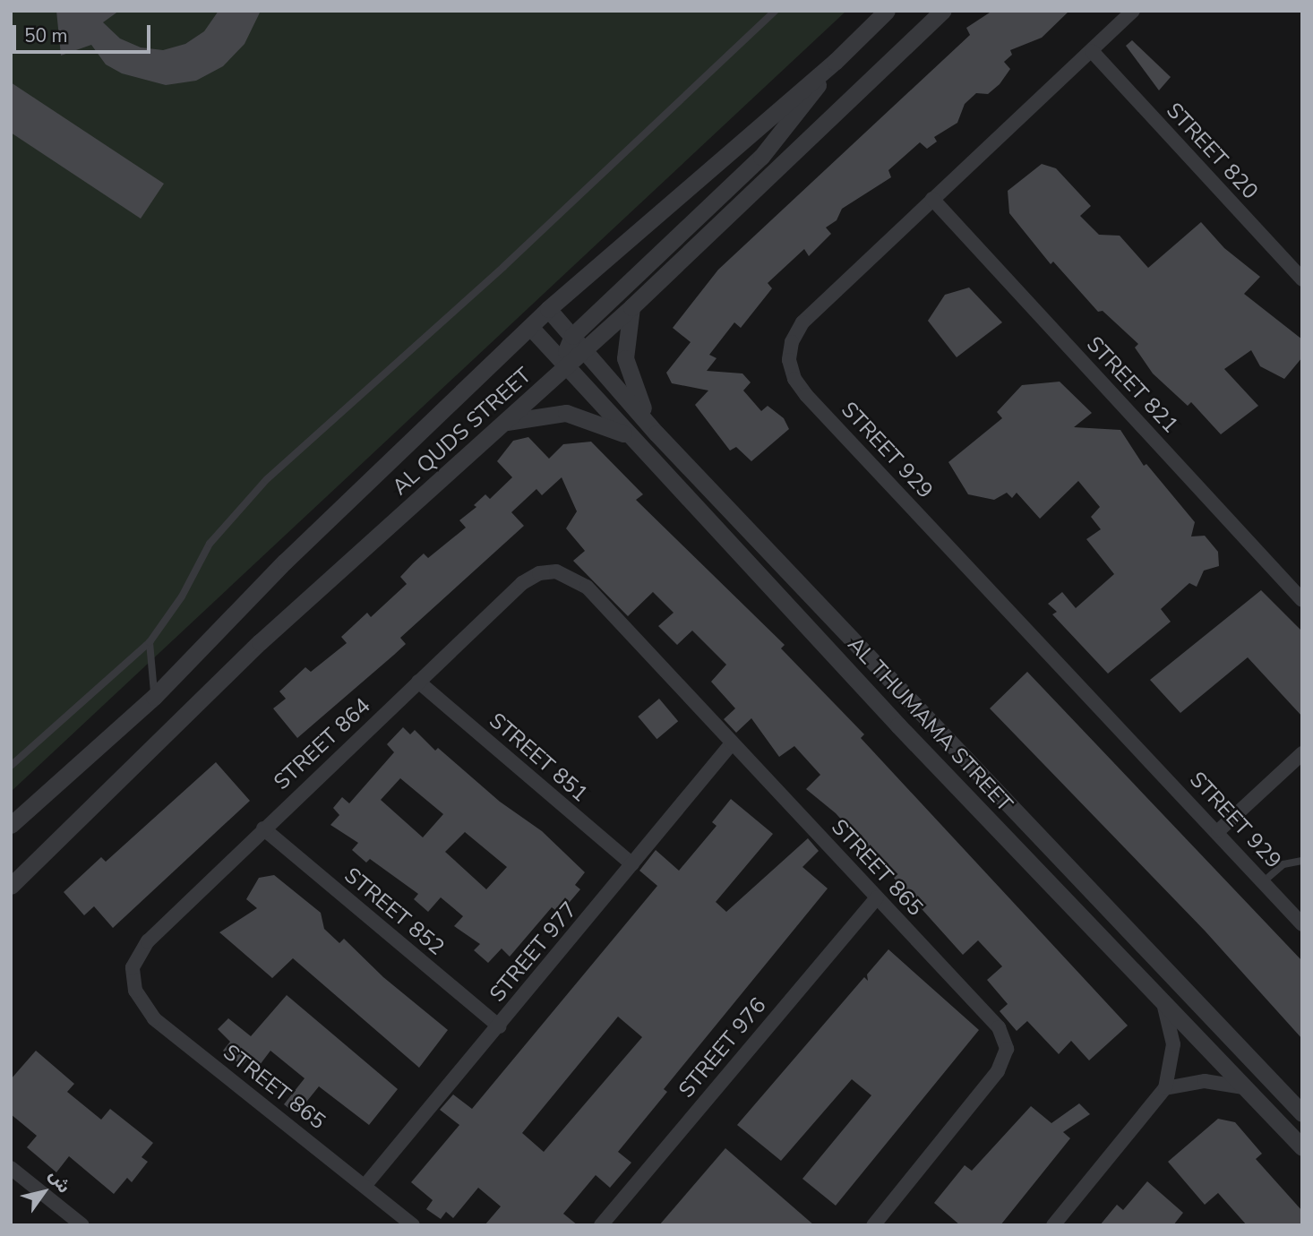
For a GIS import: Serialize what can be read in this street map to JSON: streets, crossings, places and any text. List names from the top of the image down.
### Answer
{
  "streets": {
    "street": [
      "STREET 820",
      "STREET 821",
      "AL QUDS STREET",
      "STREET 929",
      "AL THUMAMA STREET",
      "STREET 864",
      "STREET 851",
      "STREET 865",
      "STREET 852",
      "STREET 977",
      "STREET 976"
    ]
  },
  "crossings": [
    ["STREET 820", "STREET 929"],
    ["STREET 821", "STREET 929"],
    ["AL QUDS STREET", "AL THUMAMA STREET"],
    ["STREET 864", "STREET 851"],
    ["STREET 864", "STREET 865"],
    ["STREET 864", "STREET 852"],
    ["STREET 851", "STREET 977"],
    ["STREET 865", "STREET 977"],
    ["STREET 865", "STREET 976"],
    ["STREET 852", "STREET 977"]
  ],
  "scale_bar": "50 m",
  "north": "top right"
}
